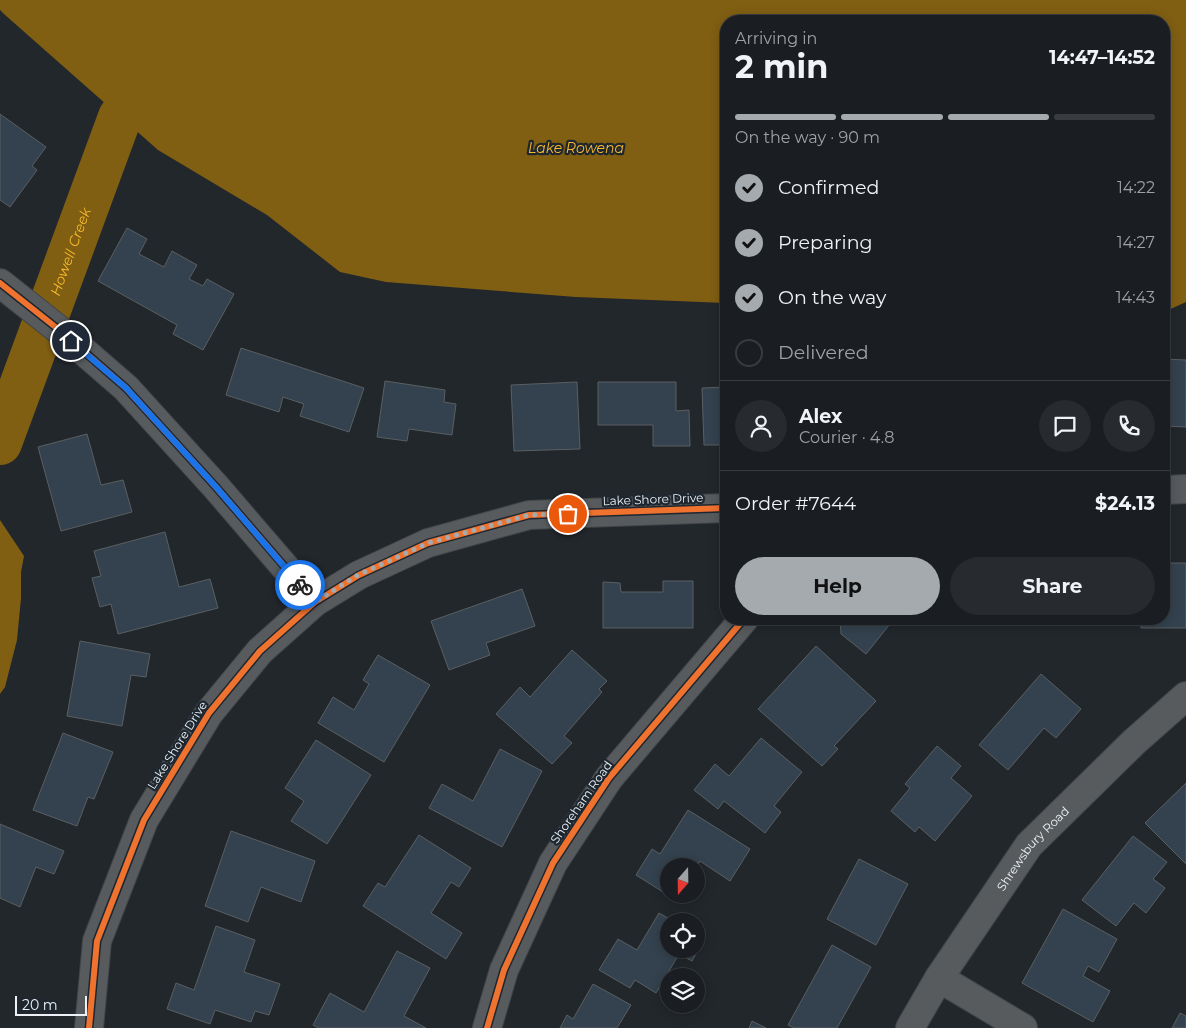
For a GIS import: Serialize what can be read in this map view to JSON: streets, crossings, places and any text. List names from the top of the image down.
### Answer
{
  "streets": {
    "street": ["Lake Shore Drive", "Shoreham Road", "Shrewsbury Road"]
  },
  "water": ["Lake Rowena", "Howell Creek"],
  "scale_bar": "20 m",
  "north": "bottom",
  "page": {
    "heading": ["2 min", "Arriving in", "14:47–14:52"],
    "panel": [
      "Alex",
      "Courier · 4.8",
      "Order #7644",
      "$24.13"
    ],
    "bar": "On the way · 90 m",
    "list": [
      ["Confirmed", "14:22"],
      ["Preparing", "14:27"],
      ["On the way", "14:43"],
      "Delivered"
    ],
    "buttons": ["Help", "Share"],
    "scale": "20 m"
  }
}
